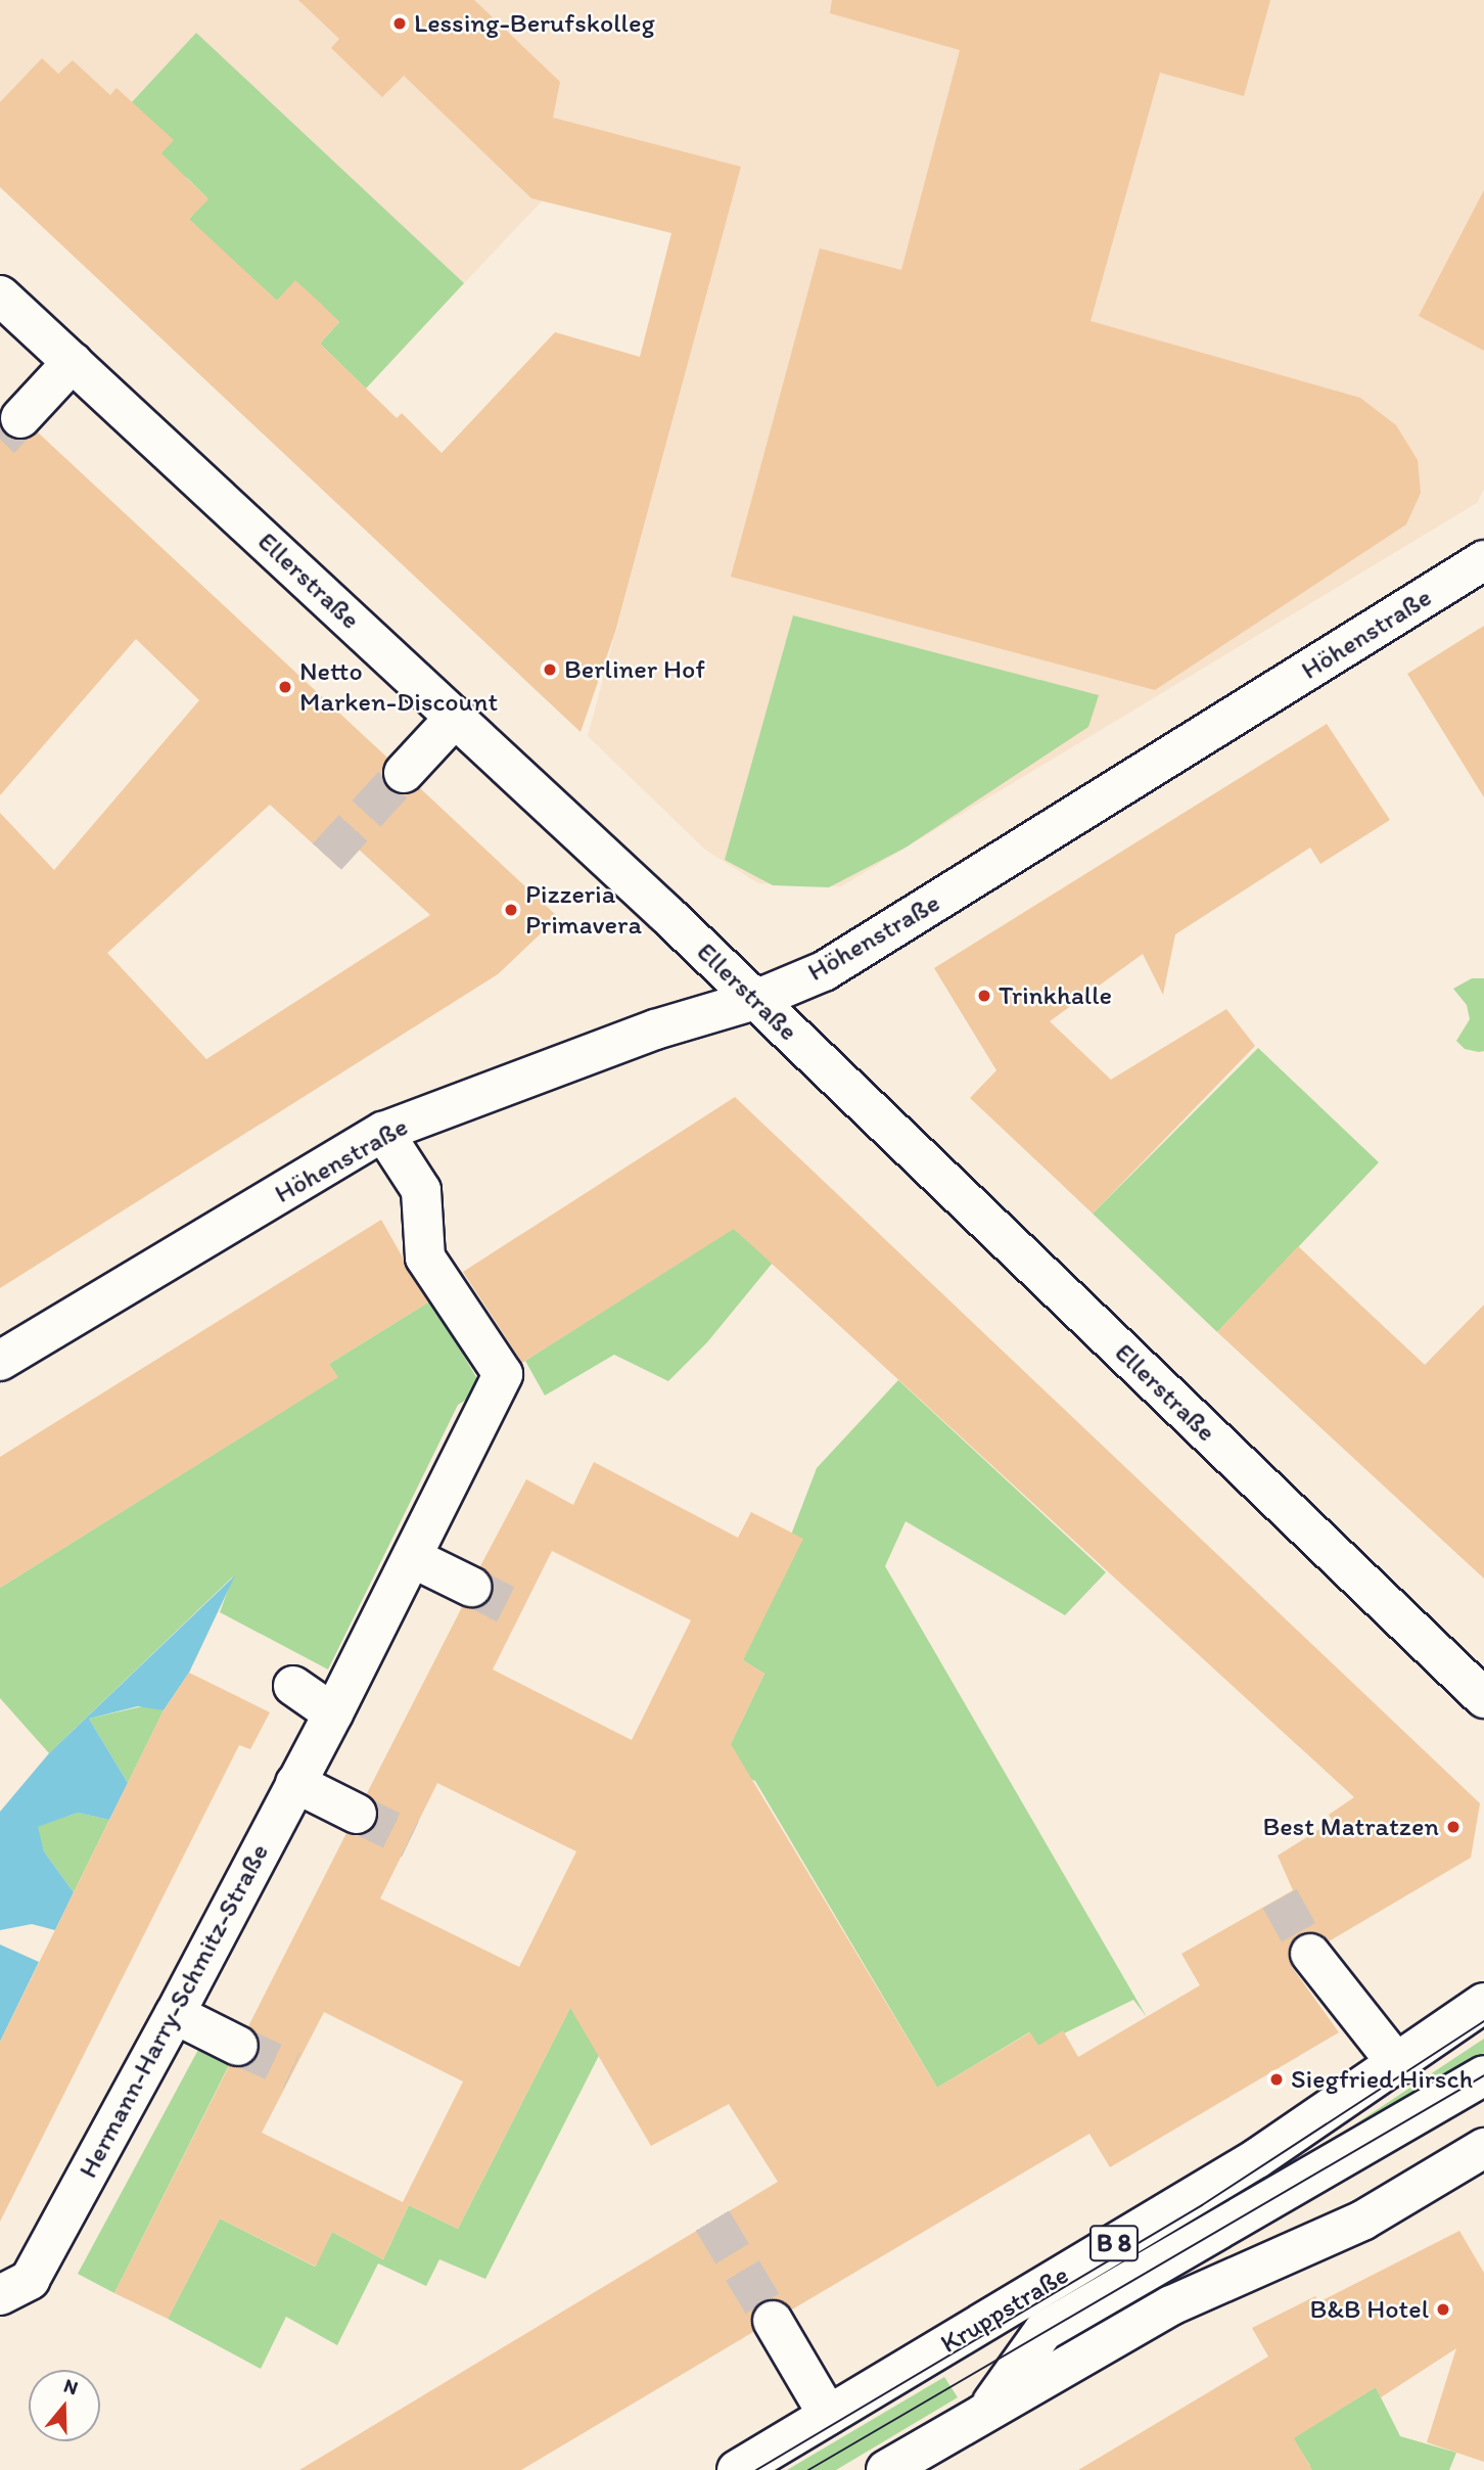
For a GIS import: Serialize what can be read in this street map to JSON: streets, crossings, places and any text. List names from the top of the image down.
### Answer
{
  "streets": {
    "street": [
      "Ellerstraße",
      "Höhenstraße",
      "Hermann-Harry-Schmitz-Straße",
      "B 8",
      "Kruppstraße"
    ]
  },
  "crossings": [
    ["Ellerstraße", "Höhenstraße"],
    ["Höhenstraße", "Hermann-Harry-Schmitz-Straße"]
  ],
  "places": [
    "Lessing-Berufskolleg",
    "Berliner Hof",
    "Netto Marken-Discount",
    "Pizzeria Primavera",
    "Trinkhalle",
    "Best Matratzen",
    "Siegfried Hirsch",
    "B&B Hotel"
  ],
  "north": "top"
}
